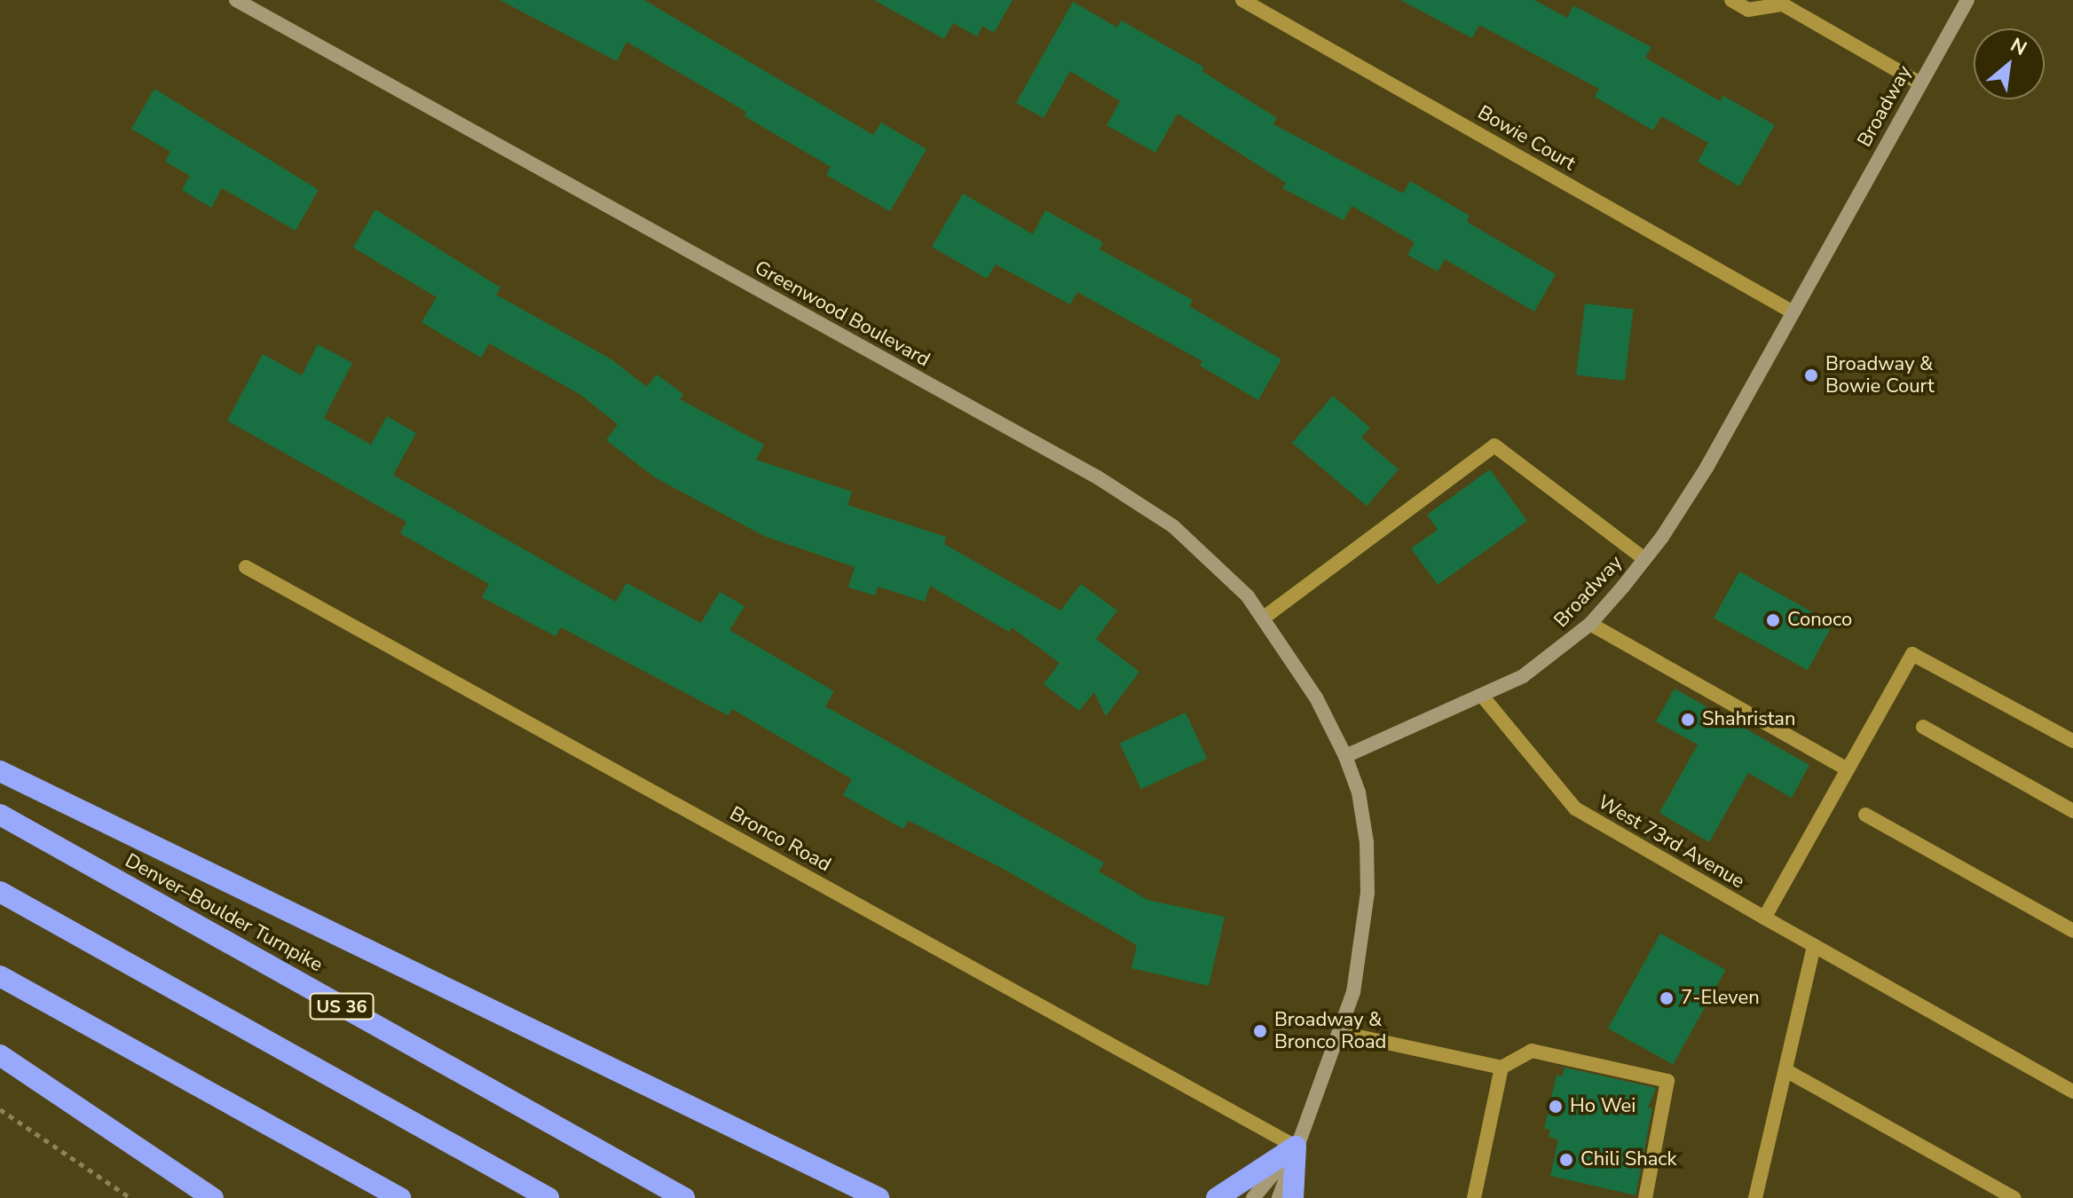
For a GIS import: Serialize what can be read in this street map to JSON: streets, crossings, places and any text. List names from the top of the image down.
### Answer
{
  "streets": {
    "highway": ["Denver–Boulder Turnpike", "US 36"],
    "street": [
      "Broadway",
      "Bowie Court",
      "Greenwood Boulevard",
      "Bronco Road",
      "West 73rd Avenue"
    ]
  },
  "crossings": [
    ["Broadway", "Bowie Court"],
    ["Broadway", "Greenwood Boulevard"],
    ["Broadway", "West 73rd Avenue"]
  ],
  "places": [
    "Broadway & Bowie Court",
    "Conoco",
    "Shahristan",
    "7-Eleven",
    "Broadway & Bronco Road",
    "Ho Wei",
    "Chili Shack"
  ],
  "north": "top right"
}
